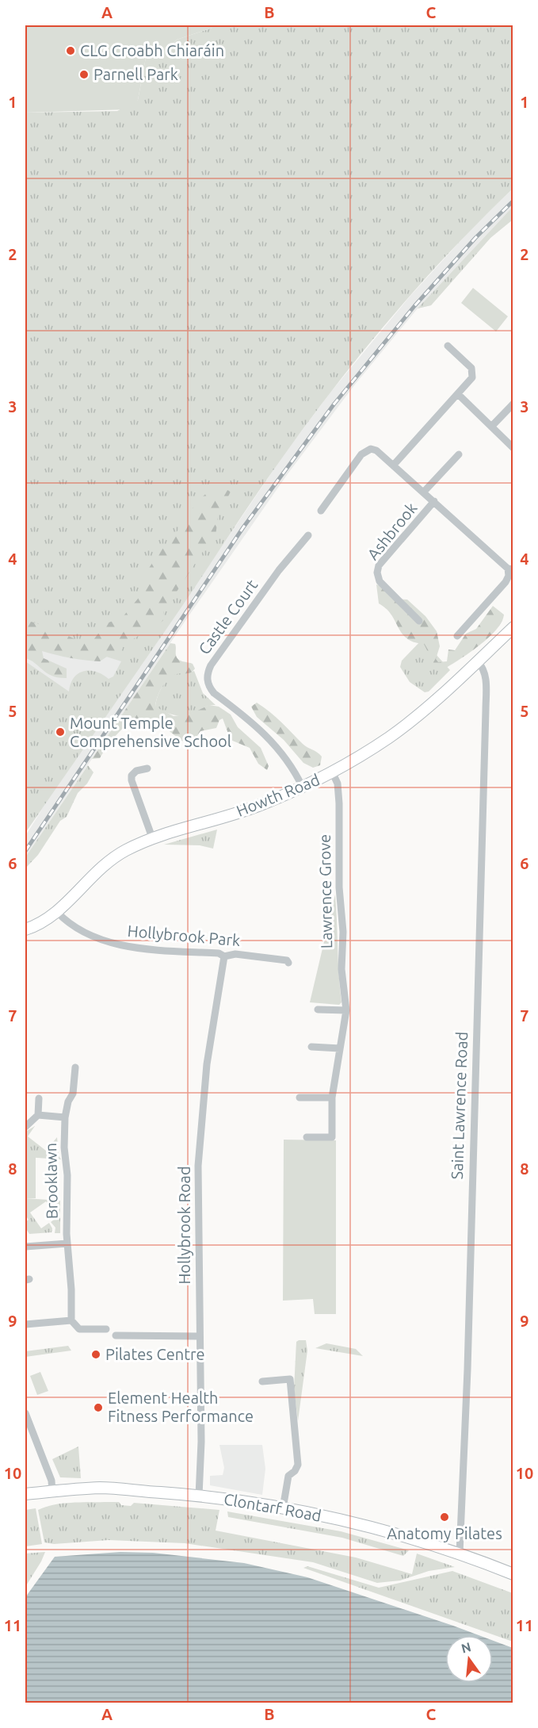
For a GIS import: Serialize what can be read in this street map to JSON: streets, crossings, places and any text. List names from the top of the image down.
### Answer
{
  "streets": {
    "main road": ["Howth Road", "Clontarf Road"],
    "street": [
      "Ashbrook",
      "Castle Court",
      "Lawrence Grove",
      "Hollybrook Park",
      "Saint Lawrence Road",
      "Brooklawn",
      "Hollybrook Road"
    ]
  },
  "crossings": [
    ["Castle Court", "Howth Road"],
    ["Howth Road", "Lawrence Grove"],
    ["Howth Road", "Hollybrook Park"],
    ["Howth Road", "Saint Lawrence Road"],
    ["Hollybrook Park", "Hollybrook Road"],
    ["Saint Lawrence Road", "Clontarf Road"],
    ["Hollybrook Road", "Clontarf Road"]
  ],
  "places": [
    "CLG Croabh Chiaráin",
    "Parnell Park",
    "Mount Temple Comprehensive School",
    "Pilates Centre",
    "Element Health Fitness Performance",
    "Anatomy Pilates"
  ],
  "north": "top",
  "grid": {
    "columns": ["A", "B", "C"],
    "rows": [
      "1",
      "2",
      "3",
      "4",
      "5",
      "6",
      "7",
      "8",
      "9",
      "10",
      "11"
    ]
  }
}
